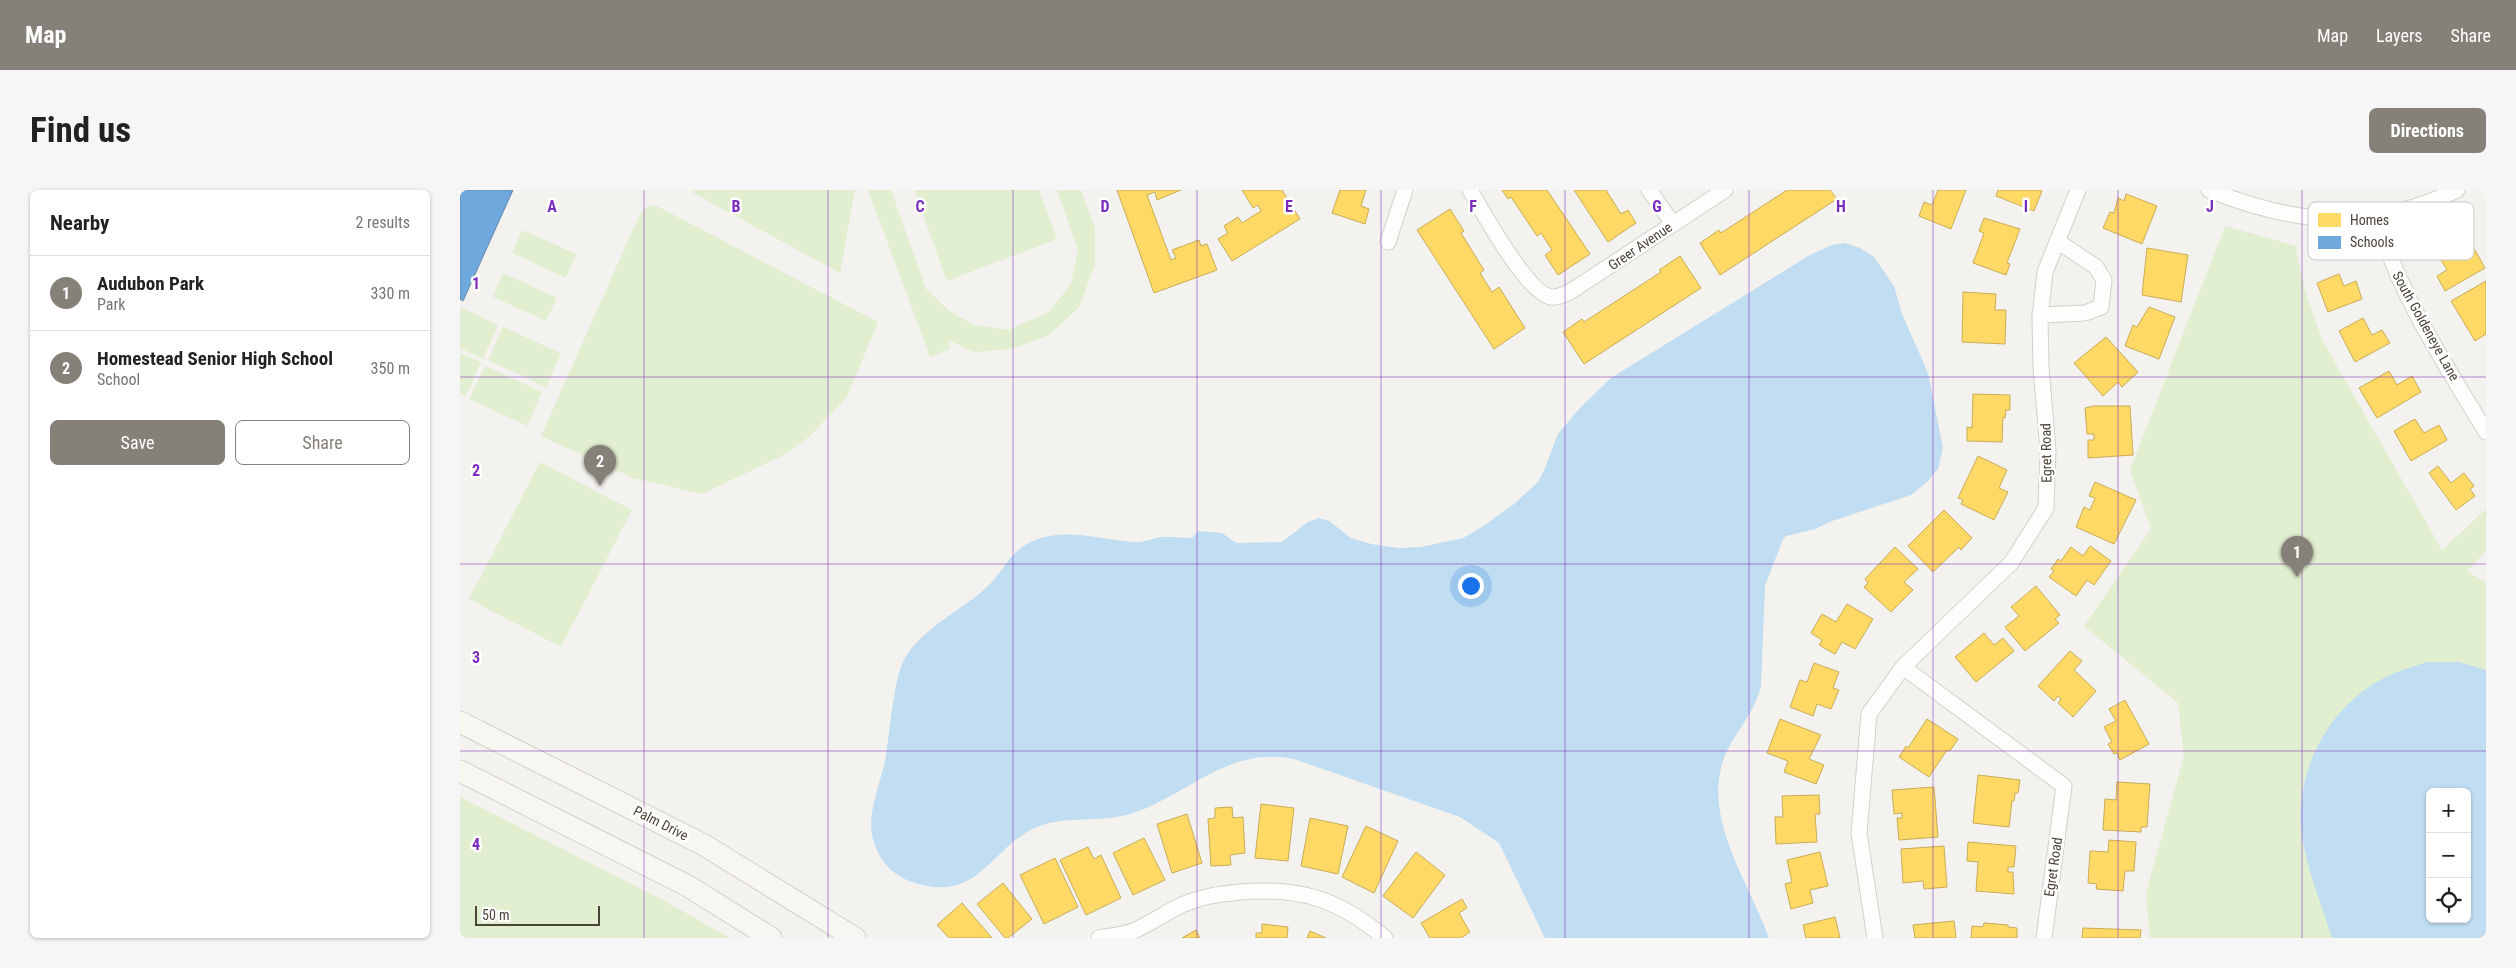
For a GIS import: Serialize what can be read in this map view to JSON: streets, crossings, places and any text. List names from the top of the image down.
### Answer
{
  "streets": {
    "main road": ["Palm Drive"],
    "street": ["Greer Avenue", "South Goldeneye Lane", "Egret Road"]
  },
  "legend": ["Homes", "Schools"],
  "scale_bar": "50 m",
  "page": {
    "header": "Map",
    "nav": ["Map", "Layers", "Share"],
    "buttons": [
      "Directions",
      ["Save", "Share"]
    ],
    "title": "Find us",
    "heading": ["Nearby", "2 results"],
    "list": [
      {
        "mark": "1",
        "name": "Audubon Park",
        "note": "Park",
        "value": "330 m"
      },
      {
        "mark": "2",
        "name": "Homestead Senior High School",
        "note": "School",
        "value": "350 m"
      }
    ],
    "pins": ["2", "1"],
    "map_buttons": ["+", "−"],
    "scale": "50 m"
  },
  "grid": {
    "columns": [
      "A",
      "B",
      "C",
      "D",
      "E",
      "F",
      "G",
      "H",
      "I",
      "J"
    ],
    "rows": [
      "1",
      "2",
      "3",
      "4"
    ]
  }
}
